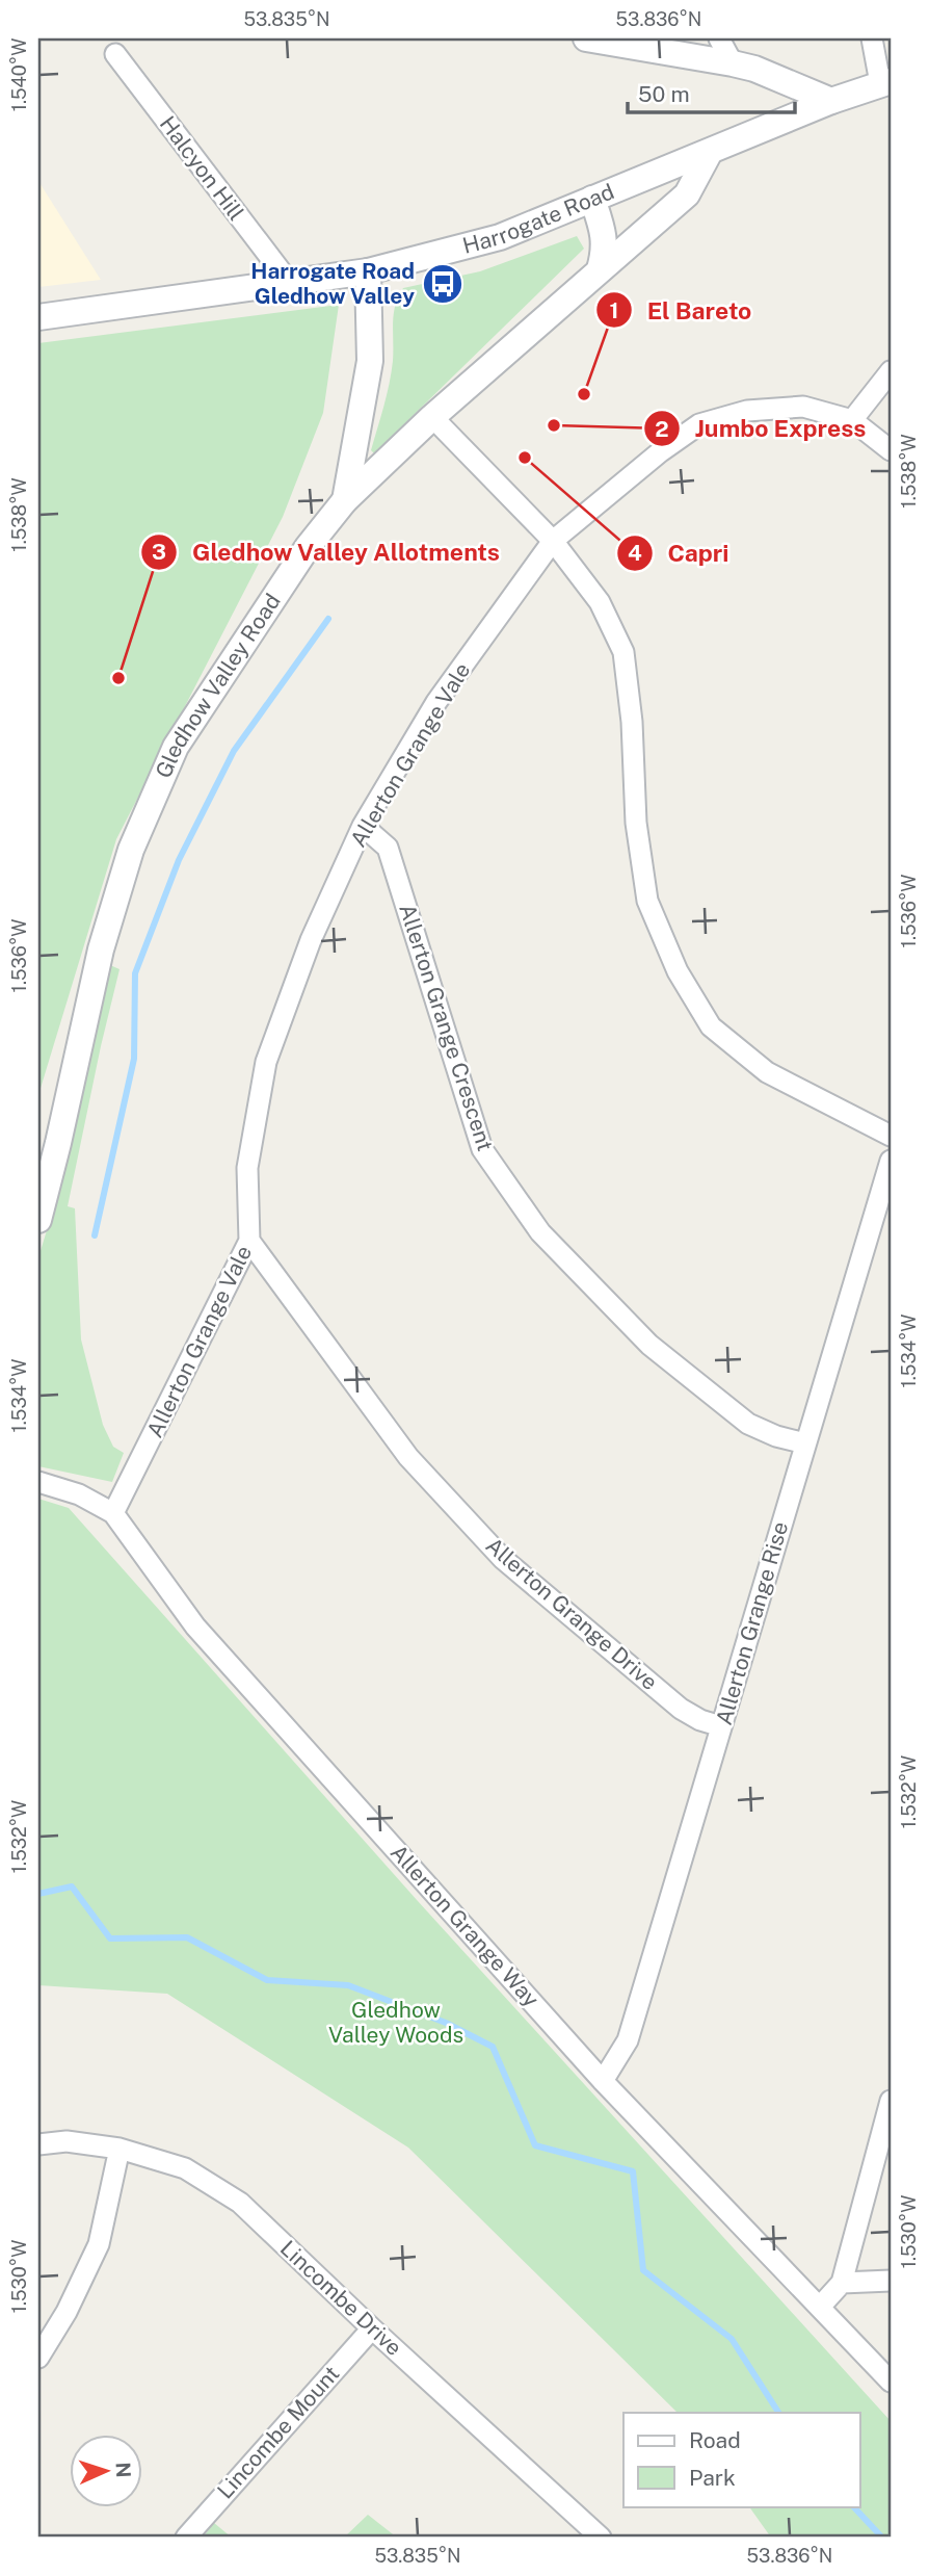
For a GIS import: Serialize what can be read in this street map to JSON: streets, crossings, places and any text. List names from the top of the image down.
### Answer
{
  "streets": {
    "street": [
      "Halcyon Hill",
      "Harrogate Road",
      "Gledhow Valley Road",
      "Allerton Grange Vale",
      "Allerton Grange Crescent",
      "Allerton Grange Drive",
      "Allerton Grange Rise",
      "Allerton Grange Way",
      "Lincombe Drive",
      "Lincombe Mount"
    ]
  },
  "crossings": [
    ["Halcyon Hill", "Harrogate Road"],
    ["Harrogate Road", "Gledhow Valley Road"],
    ["Allerton Grange Vale", "Allerton Grange Crescent"],
    ["Allerton Grange Vale", "Allerton Grange Drive"],
    ["Allerton Grange Vale", "Allerton Grange Way"],
    ["Allerton Grange Crescent", "Allerton Grange Rise"],
    ["Allerton Grange Drive", "Allerton Grange Rise"],
    ["Allerton Grange Rise", "Allerton Grange Way"],
    ["Lincombe Drive", "Lincombe Mount"]
  ],
  "parks": ["Gledhow Valley Woods"],
  "places": {
    "bus stop": ["Harrogate Road Gledhow Valley"],
    "other": [
      "El Bareto",
      "Jumbo Express",
      "Capri",
      "Gledhow Valley Allotments"
    ]
  },
  "legend": ["Road", "Park"],
  "scale_bar": "50 m",
  "north": "right",
  "coordinates": [
    "53.835°N",
    "53.836°N",
    "1.540°W",
    "1.538°W",
    "1.536°W",
    "1.534°W",
    "1.532°W",
    "1.530°W"
  ]
}
